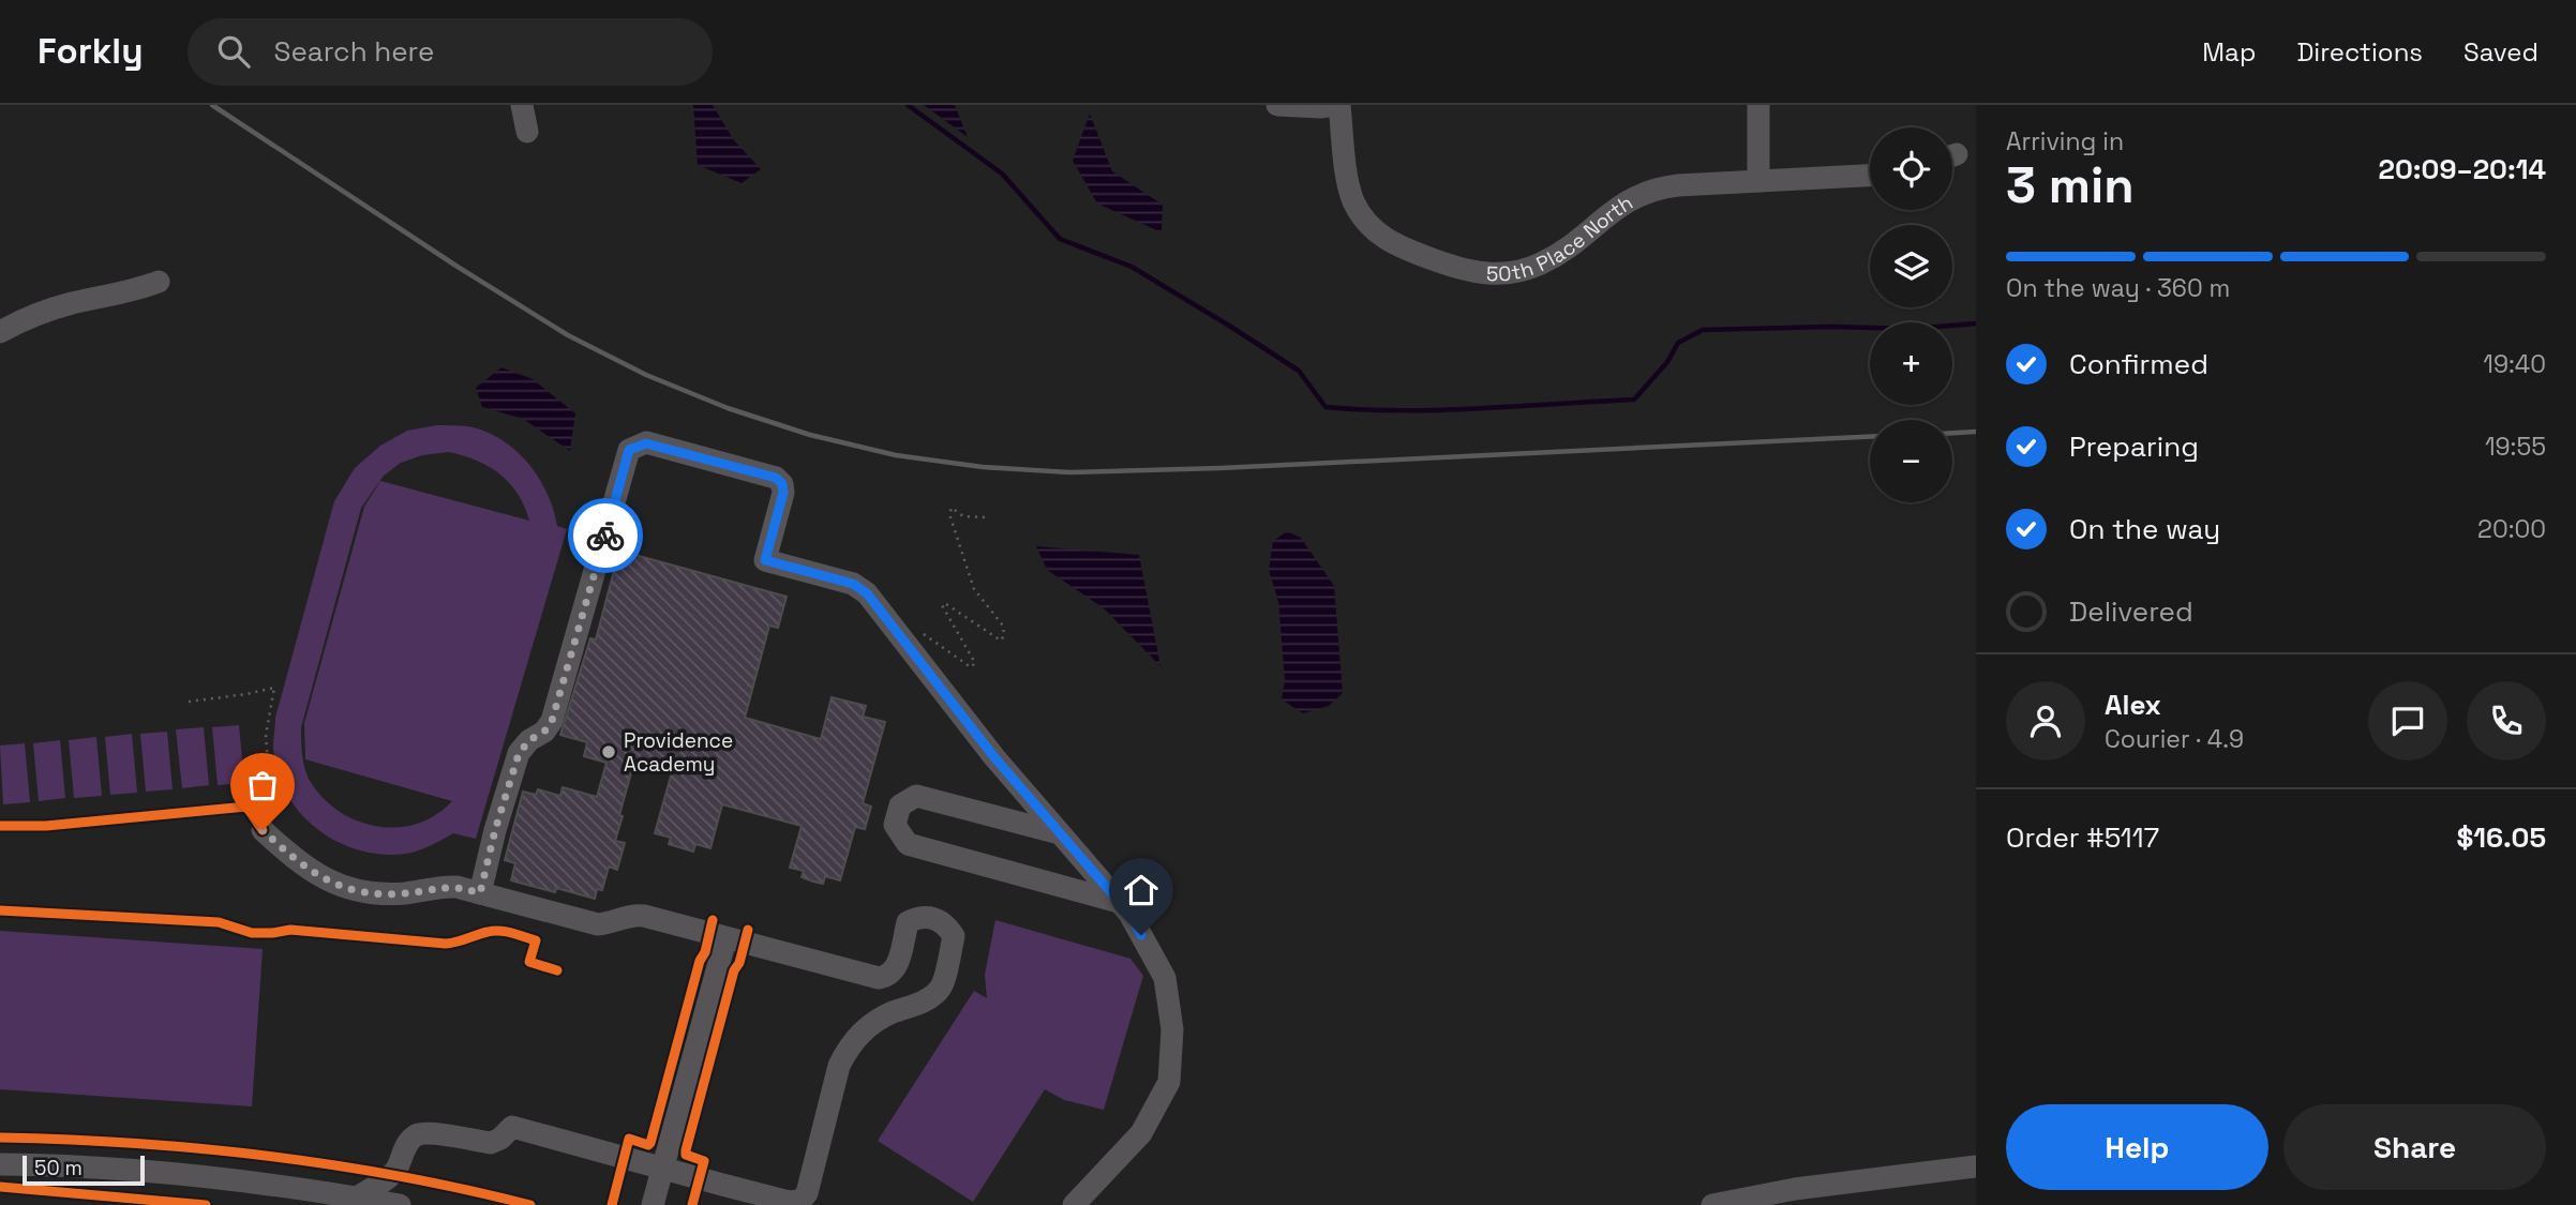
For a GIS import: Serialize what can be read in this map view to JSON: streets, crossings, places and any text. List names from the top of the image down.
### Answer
{
  "streets": {
    "street": ["50th Place North"]
  },
  "places": ["Providence Academy"],
  "scale_bar": "50 m",
  "page": {
    "header": "Forkly",
    "search": "Search here",
    "nav": ["Map", "Directions", "Saved"],
    "heading": ["3 min", "Arriving in", "20:09–20:14"],
    "panel": [
      "Alex",
      "Courier · 4.9",
      "Order #5117",
      "$16.05"
    ],
    "map_buttons": ["+", "−"],
    "bar": "On the way · 360 m",
    "list": [
      ["Confirmed", "19:40"],
      ["Preparing", "19:55"],
      ["On the way", "20:00"],
      "Delivered"
    ],
    "buttons": ["Help", "Share"],
    "scale": "50 m"
  }
}
